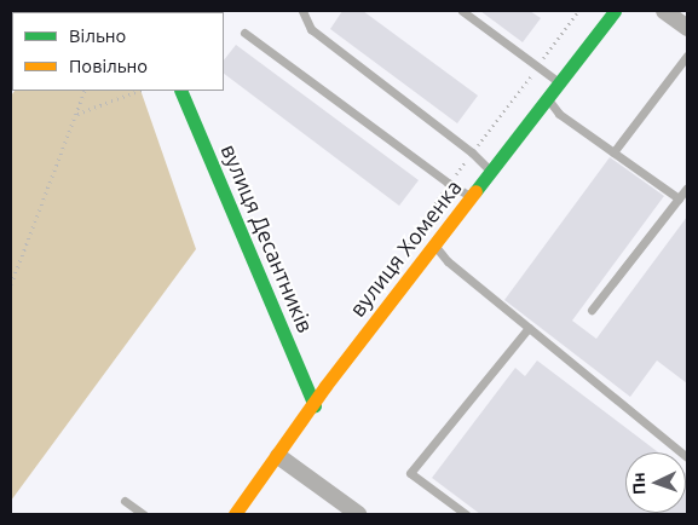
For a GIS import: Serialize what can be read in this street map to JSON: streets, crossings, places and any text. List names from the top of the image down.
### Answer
{
  "streets": {
    "street": ["вулиця Десантників", "вулиця Хоменка"]
  },
  "crossings": [
    ["вулиця Десантників", "вулиця Хоменка"]
  ],
  "legend": ["Вільно", "Повільно"],
  "north": "left"
}
